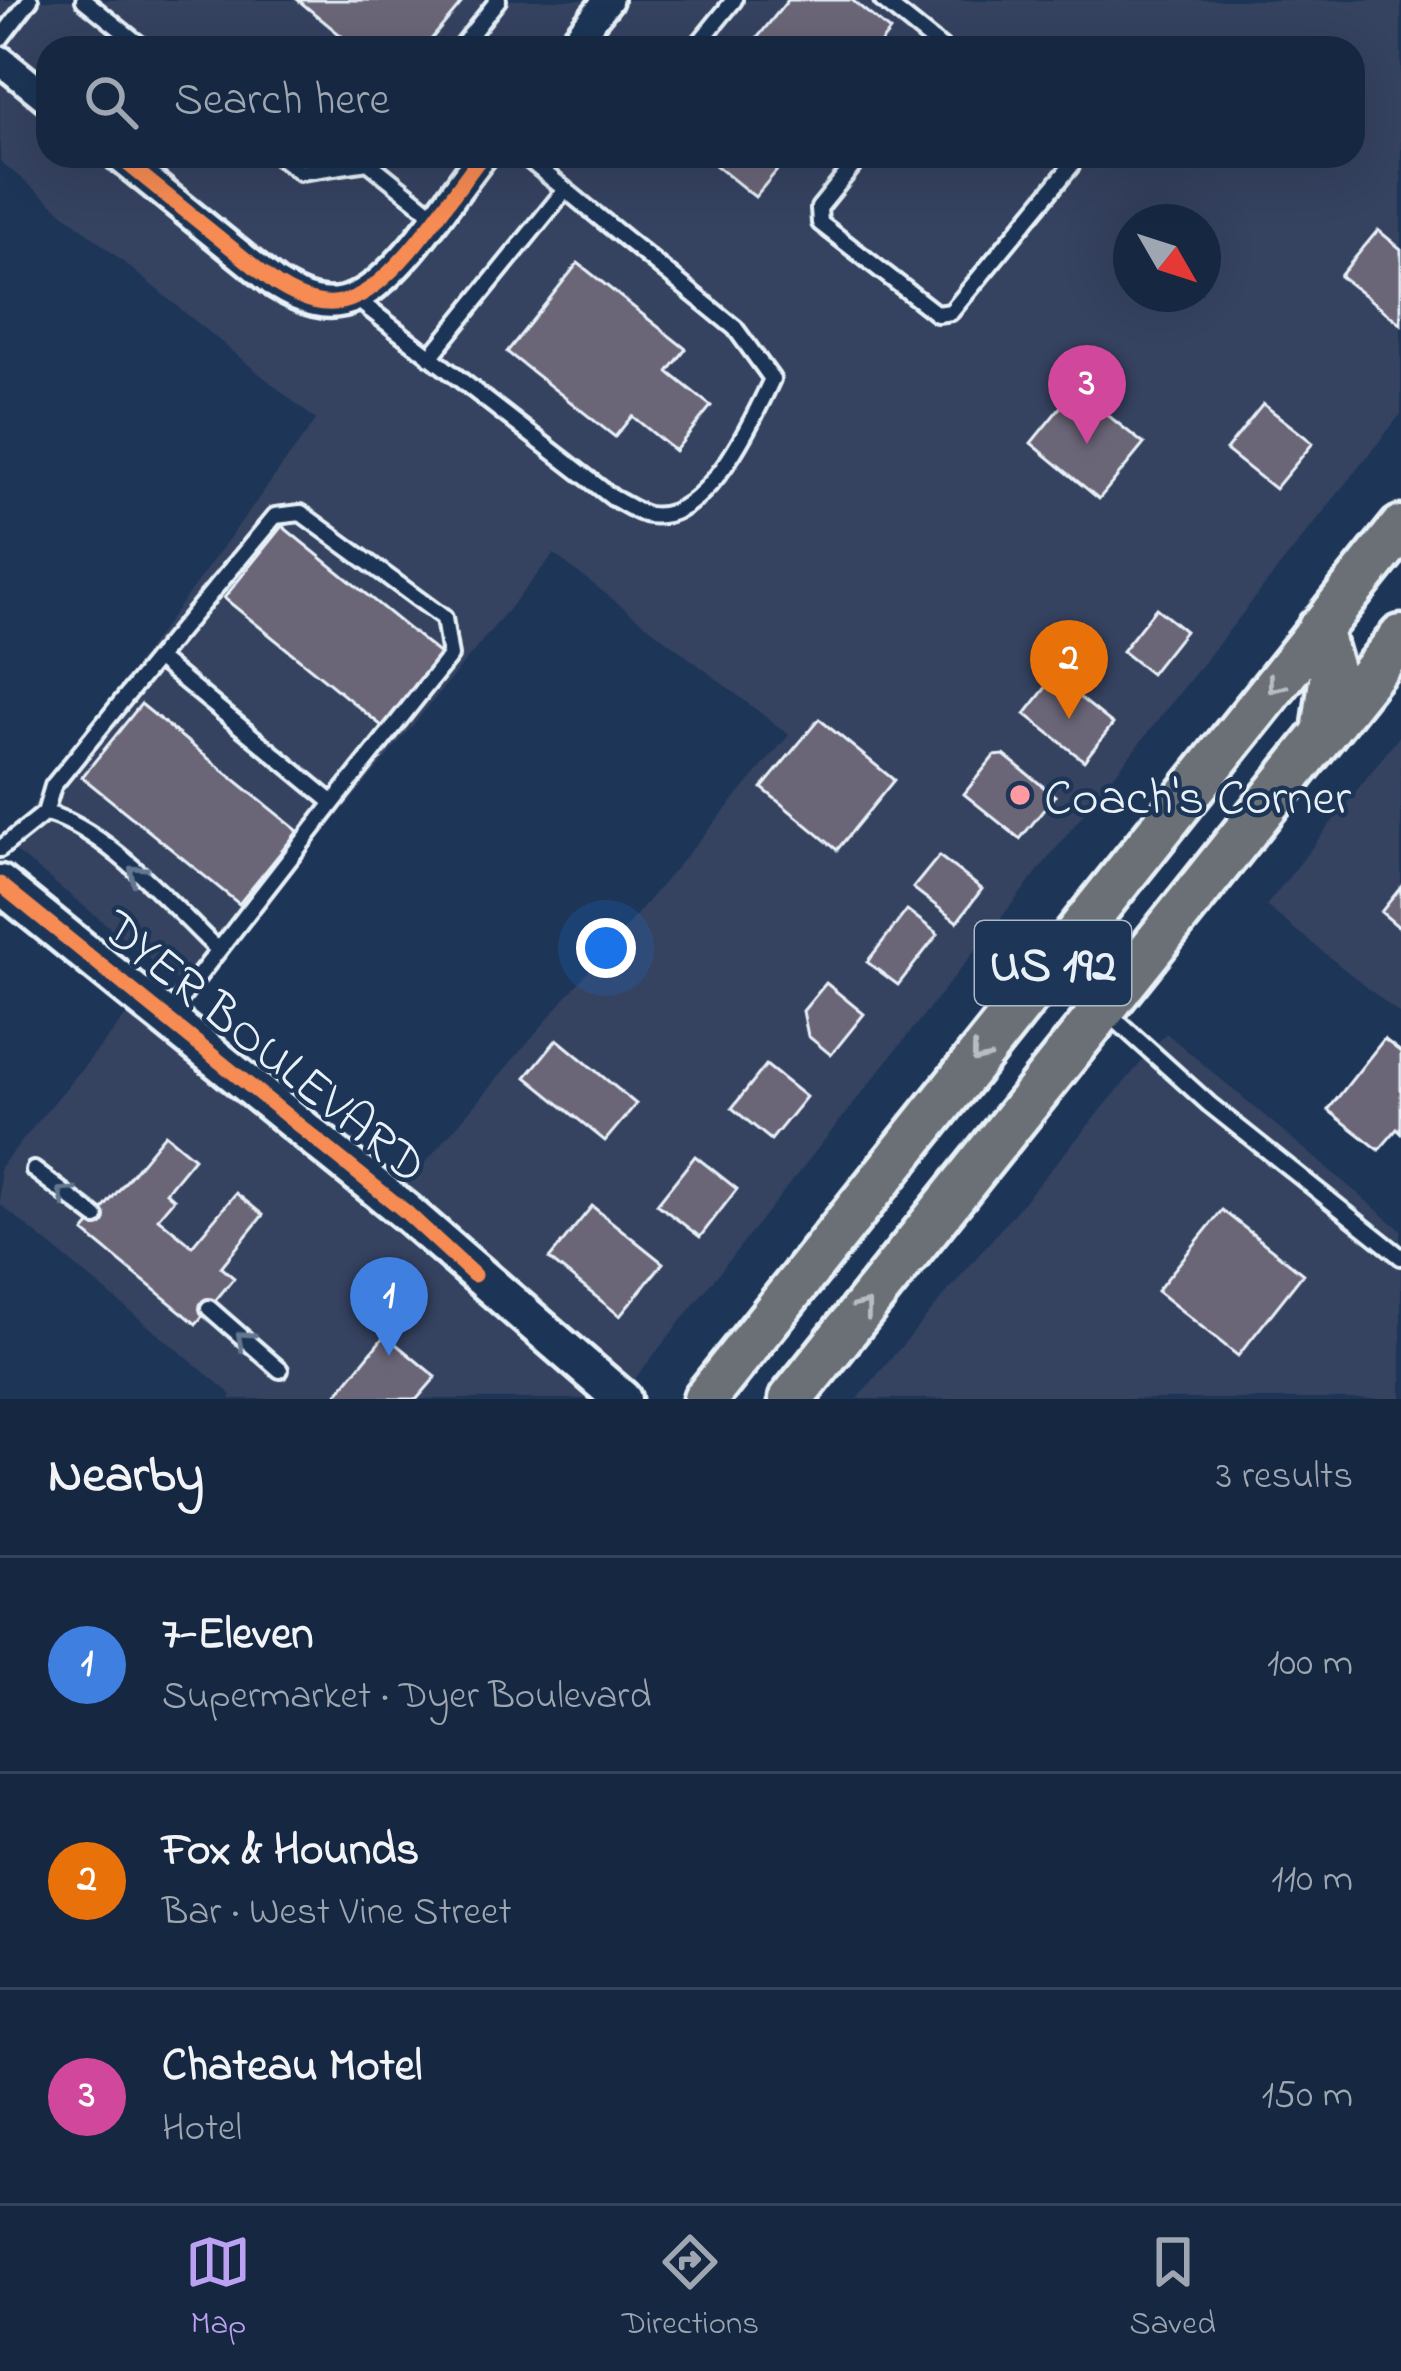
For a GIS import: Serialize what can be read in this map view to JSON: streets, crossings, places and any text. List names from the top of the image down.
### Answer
{
  "streets": {
    "highway": ["US 192"],
    "main road": ["DYER BOULEVARD"]
  },
  "places": ["Coach's Corner"],
  "north": "bottom right",
  "page": {
    "search": "Search here",
    "pins": ["3", "2", "1"],
    "heading": ["Nearby", "3 results"],
    "list": [
      {
        "mark": "1",
        "name": "7-Eleven",
        "note": "Supermarket · Dyer Boulevard",
        "value": "100 m"
      },
      {
        "mark": "2",
        "name": "Fox & Hounds",
        "note": "Bar · West Vine Street",
        "value": "110 m"
      },
      {
        "mark": "3",
        "name": "Chateau Motel",
        "note": "Hotel",
        "value": "150 m"
      }
    ],
    "nav": ["Map", "Directions", "Saved"]
  }
}
